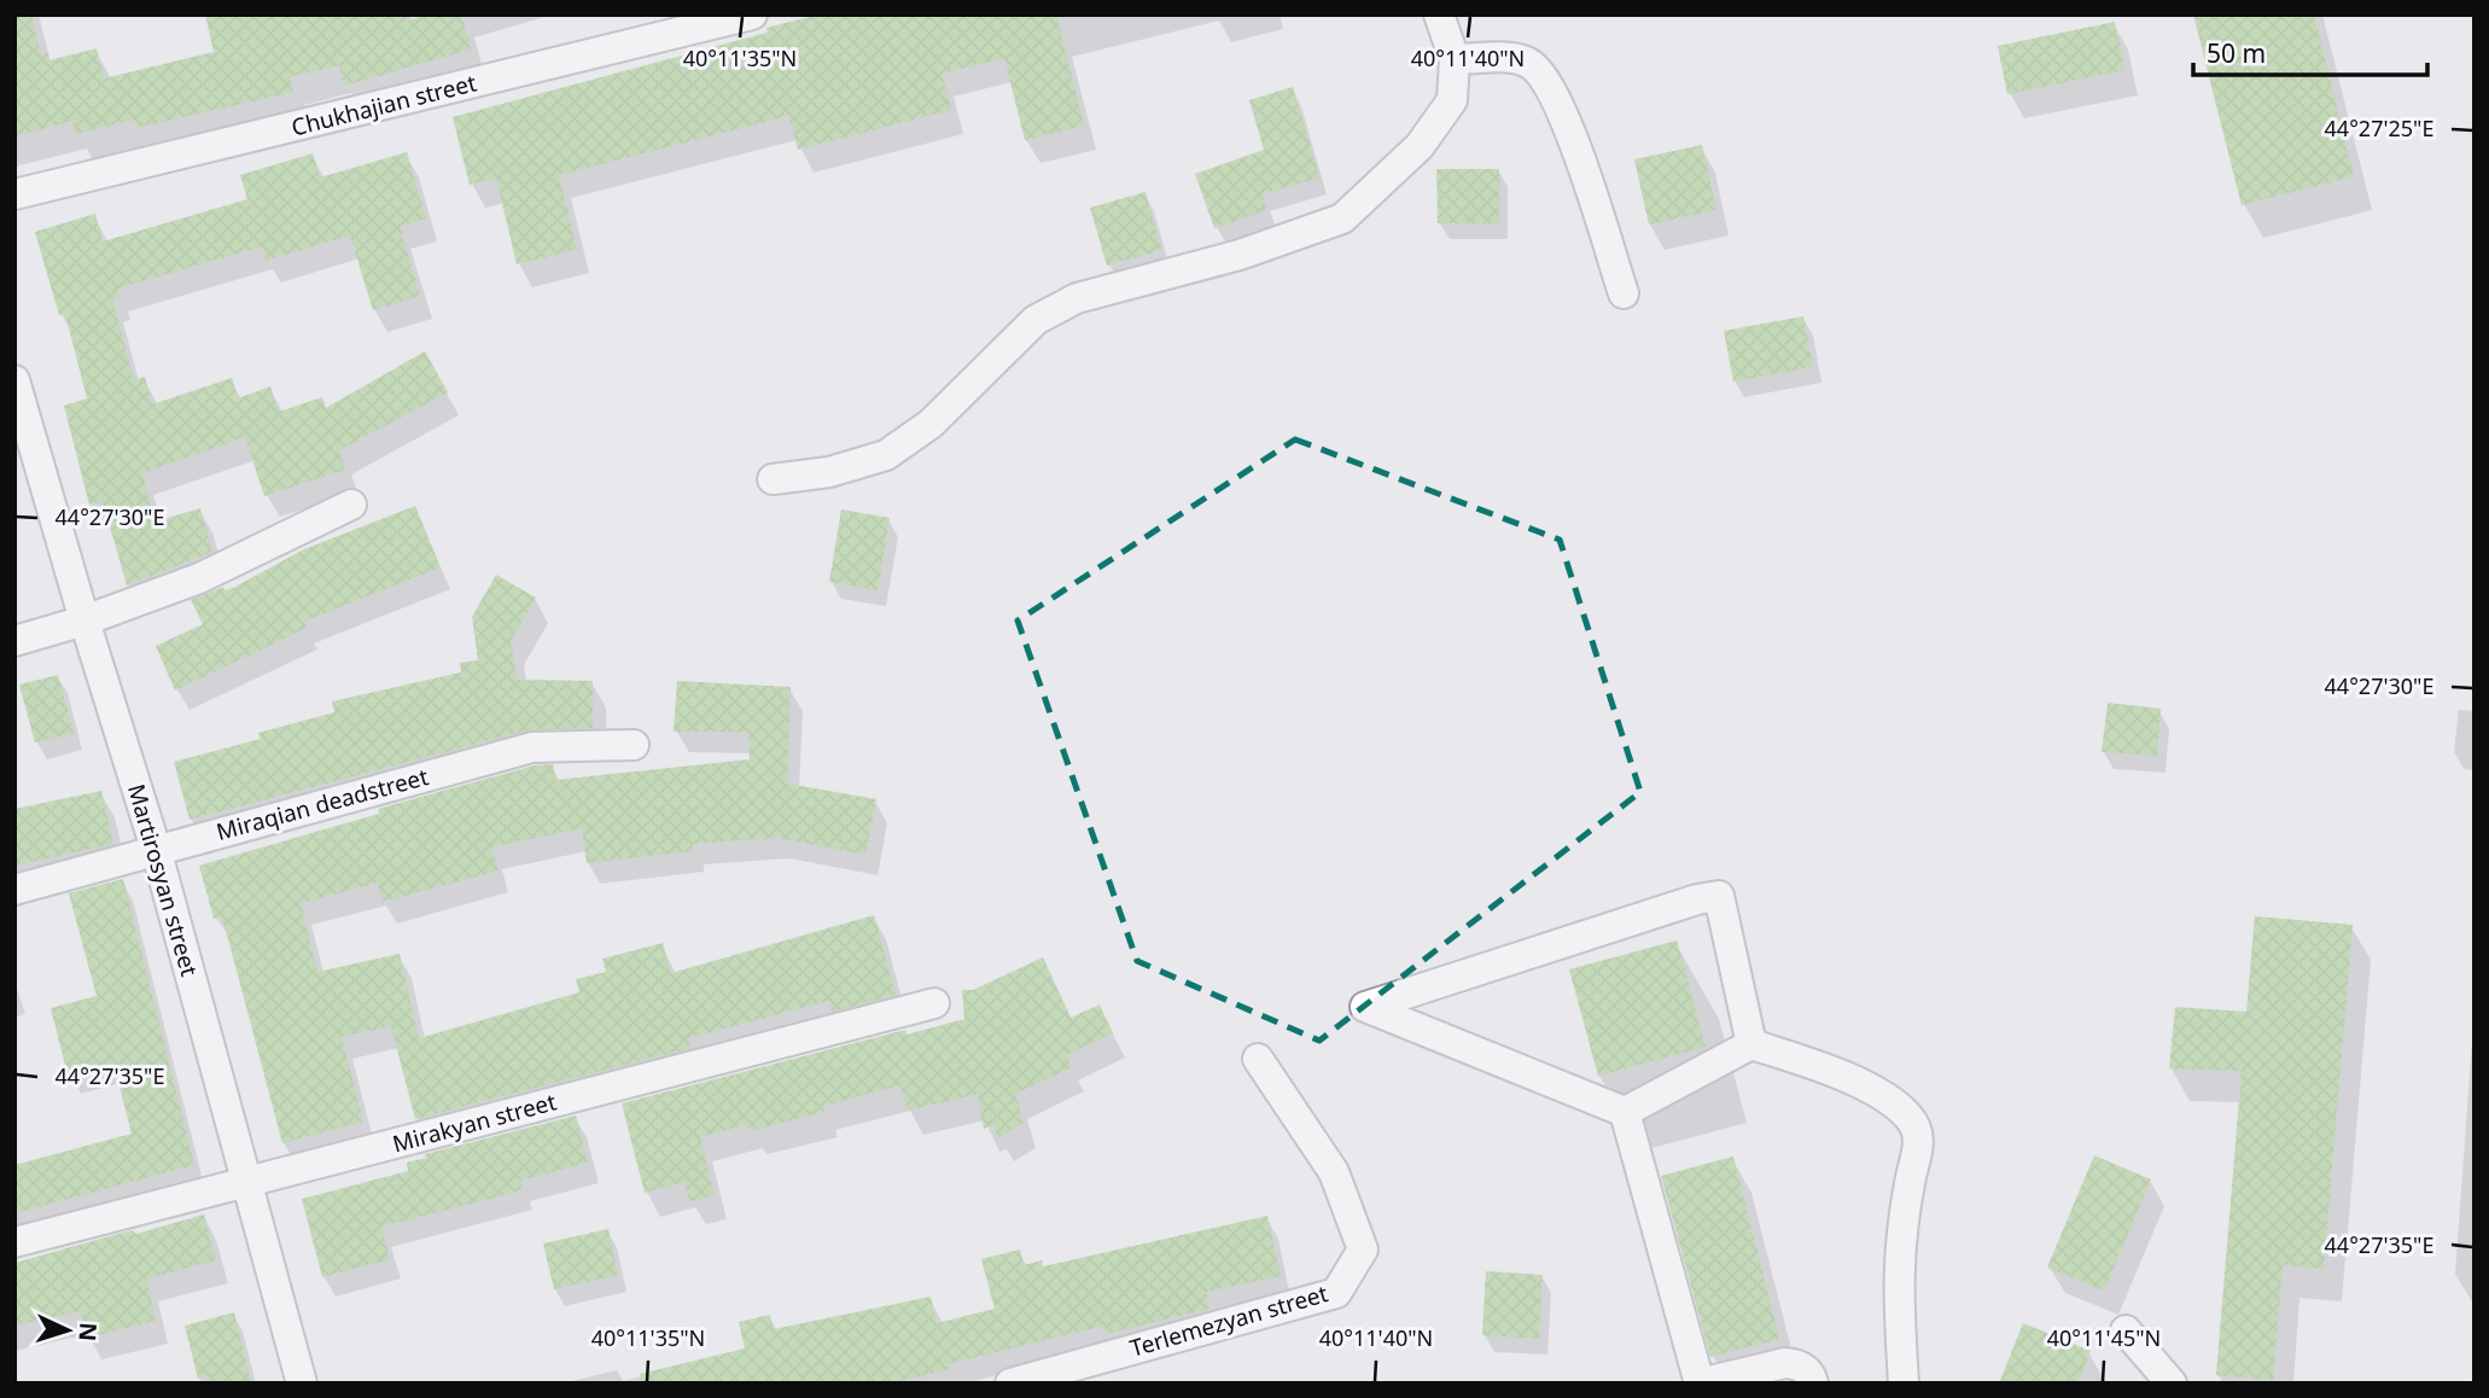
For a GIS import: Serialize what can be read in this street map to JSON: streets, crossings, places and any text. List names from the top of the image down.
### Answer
{
  "streets": {
    "street": [
      "Chukhajian street",
      "Miraqian deadstreet",
      "Martirosyan street",
      "Mirakyan street",
      "Terlemezyan street"
    ]
  },
  "crossings": [
    ["Miraqian deadstreet", "Martirosyan street"],
    ["Martirosyan street", "Mirakyan street"]
  ],
  "scale_bar": "50 m",
  "north": "right",
  "coordinates": [
    "40°11'35\"N",
    "40°11'40\"N",
    "44°27'25\"E",
    "44°27'30\"E",
    "44°27'35\"E",
    "40°11'45\"N"
  ]
}
